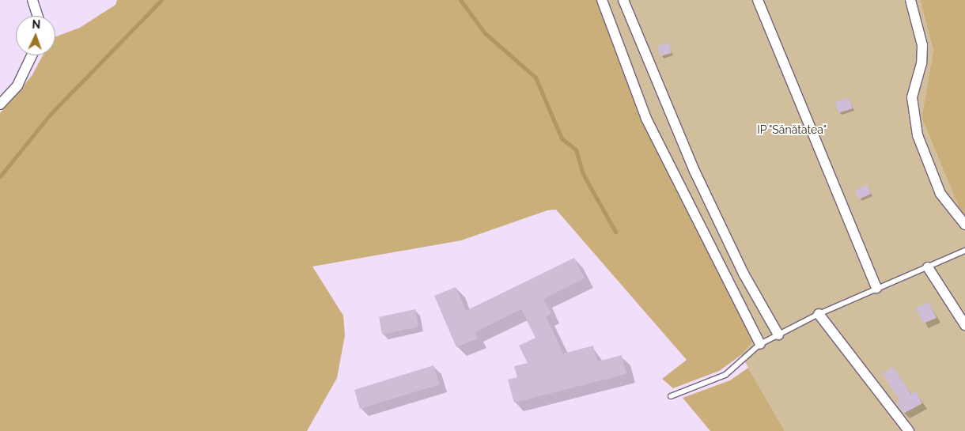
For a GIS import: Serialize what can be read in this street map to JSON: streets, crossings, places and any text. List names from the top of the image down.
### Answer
{
  "parks": ["IP \"Sănătatea\""],
  "north": "top"
}
